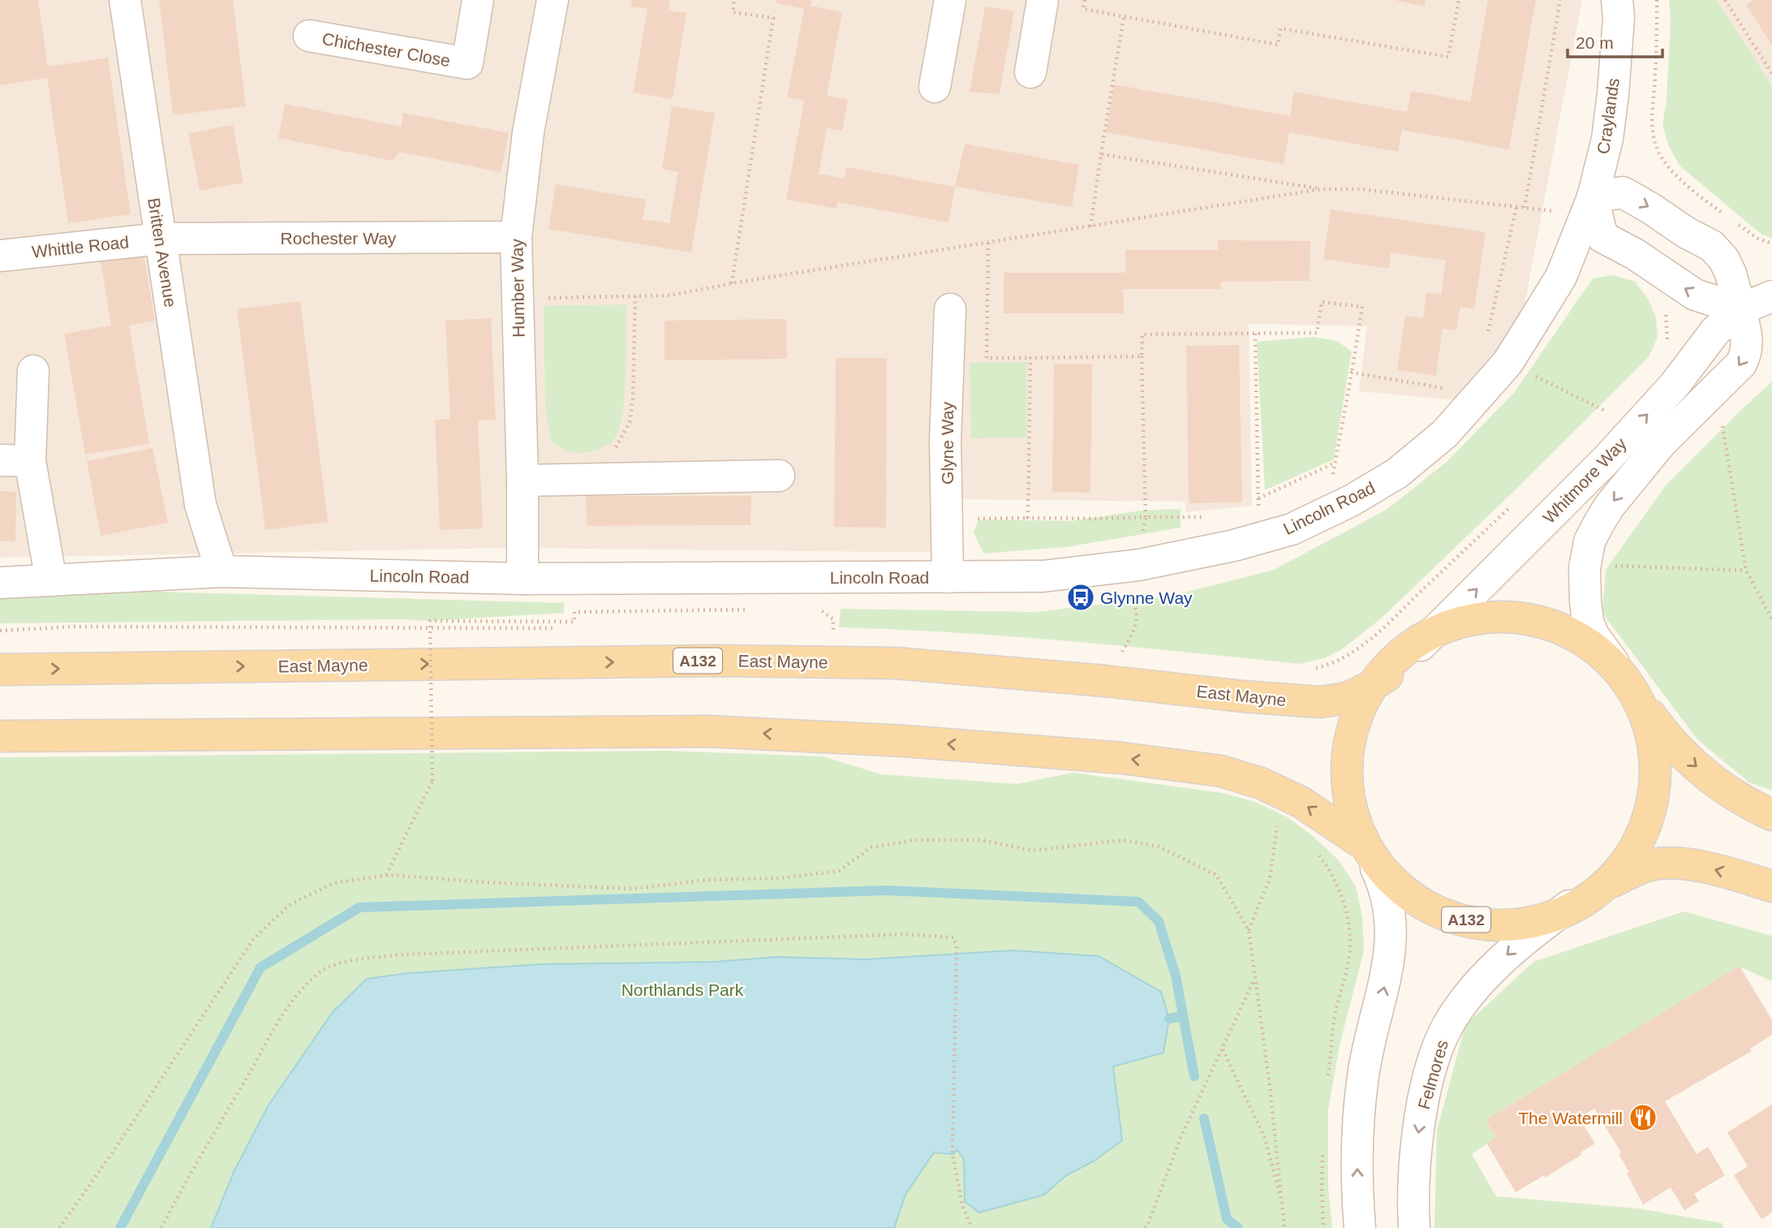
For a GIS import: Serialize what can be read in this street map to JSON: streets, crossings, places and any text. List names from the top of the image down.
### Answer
{
  "streets": {
    "main road": ["A132", "East Mayne"],
    "street": [
      "Chichester Close",
      "Craylands",
      "Rochester Way",
      "Whittle Road",
      "Britten Avenue",
      "Humber Way",
      "Glyne Way",
      "Whitmore Way",
      "Lincoln Road",
      "Felmores"
    ]
  },
  "crossings": [
    ["Craylands", "Lincoln Road"],
    ["Rochester Way", "Whittle Road"],
    ["Rochester Way", "Britten Avenue"],
    ["Rochester Way", "Humber Way"],
    ["Whittle Road", "Britten Avenue"],
    ["Britten Avenue", "Lincoln Road"],
    ["Humber Way", "Lincoln Road"],
    ["Glyne Way", "Lincoln Road"],
    ["Whitmore Way", "A132"],
    ["A132", "East Mayne"],
    ["A132", "Felmores"]
  ],
  "parks": ["Northlands Park"],
  "places": {
    "bus stop": ["Glynne Way"],
    "restaurant": ["The Watermill"]
  },
  "scale_bar": "20 m"
}
